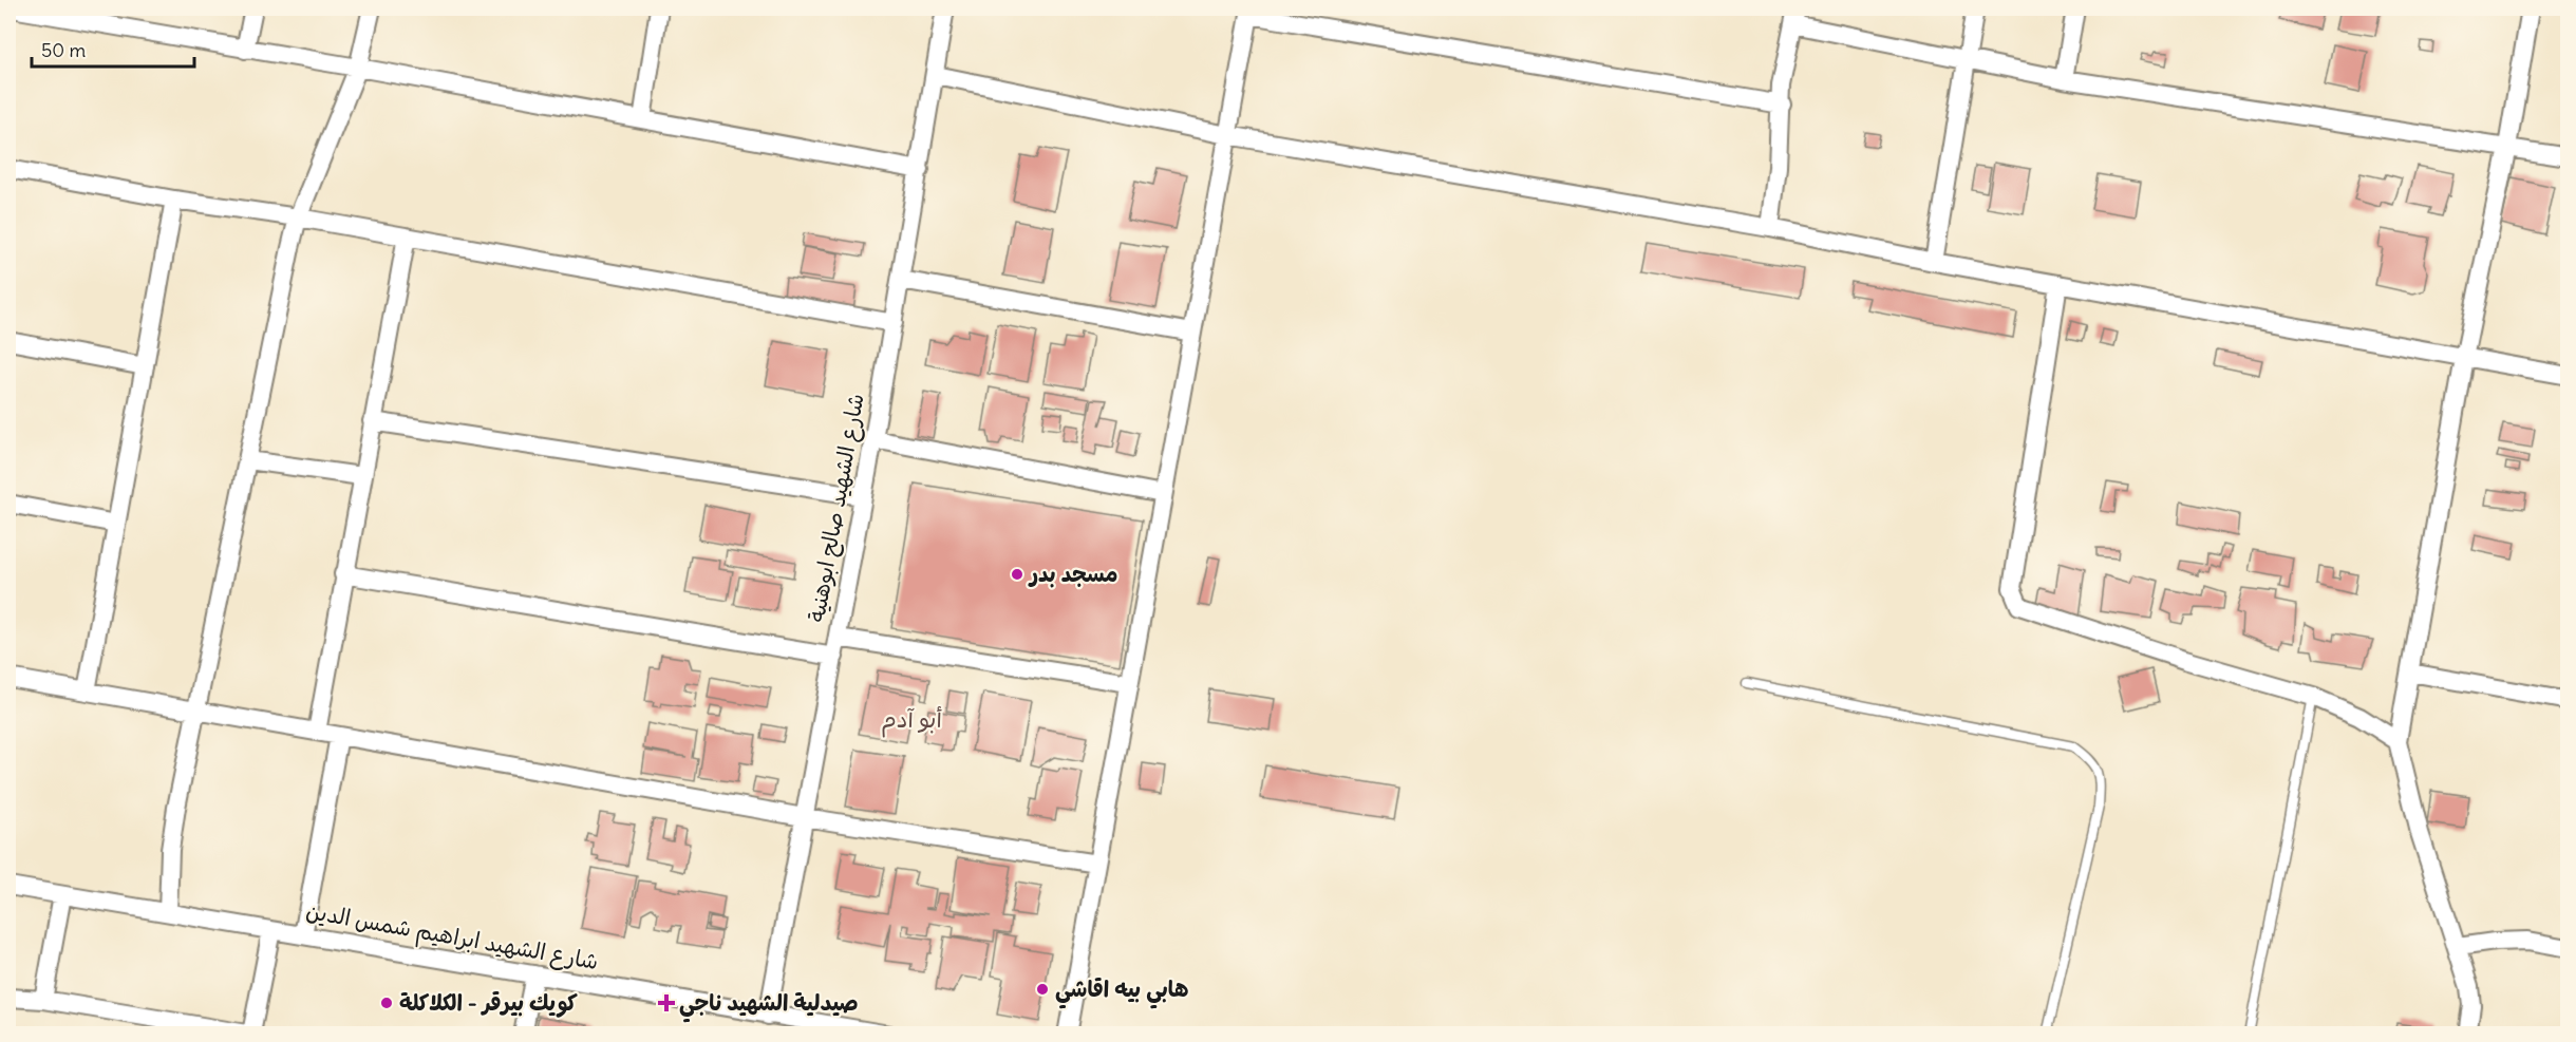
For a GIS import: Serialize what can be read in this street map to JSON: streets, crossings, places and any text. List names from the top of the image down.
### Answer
{
  "streets": {
    "street": ["شارع الشهيد صالح ابوهنية", "شارع الشهيد ابراهيم شمس الدين"]
  },
  "crossings": [
    ["شارع الشهيد صالح ابوهنية", "شارع الشهيد ابراهيم شمس الدين"]
  ],
  "districts": ["أبو آدم"],
  "places": {
    "other": ["مسجد بدر", "هابي بيه اقاشي", "كويك بيرقر - الكلاكلة"],
    "health": ["صيدلية الشهيد ناجي"]
  },
  "scale_bar": "50 m"
}
